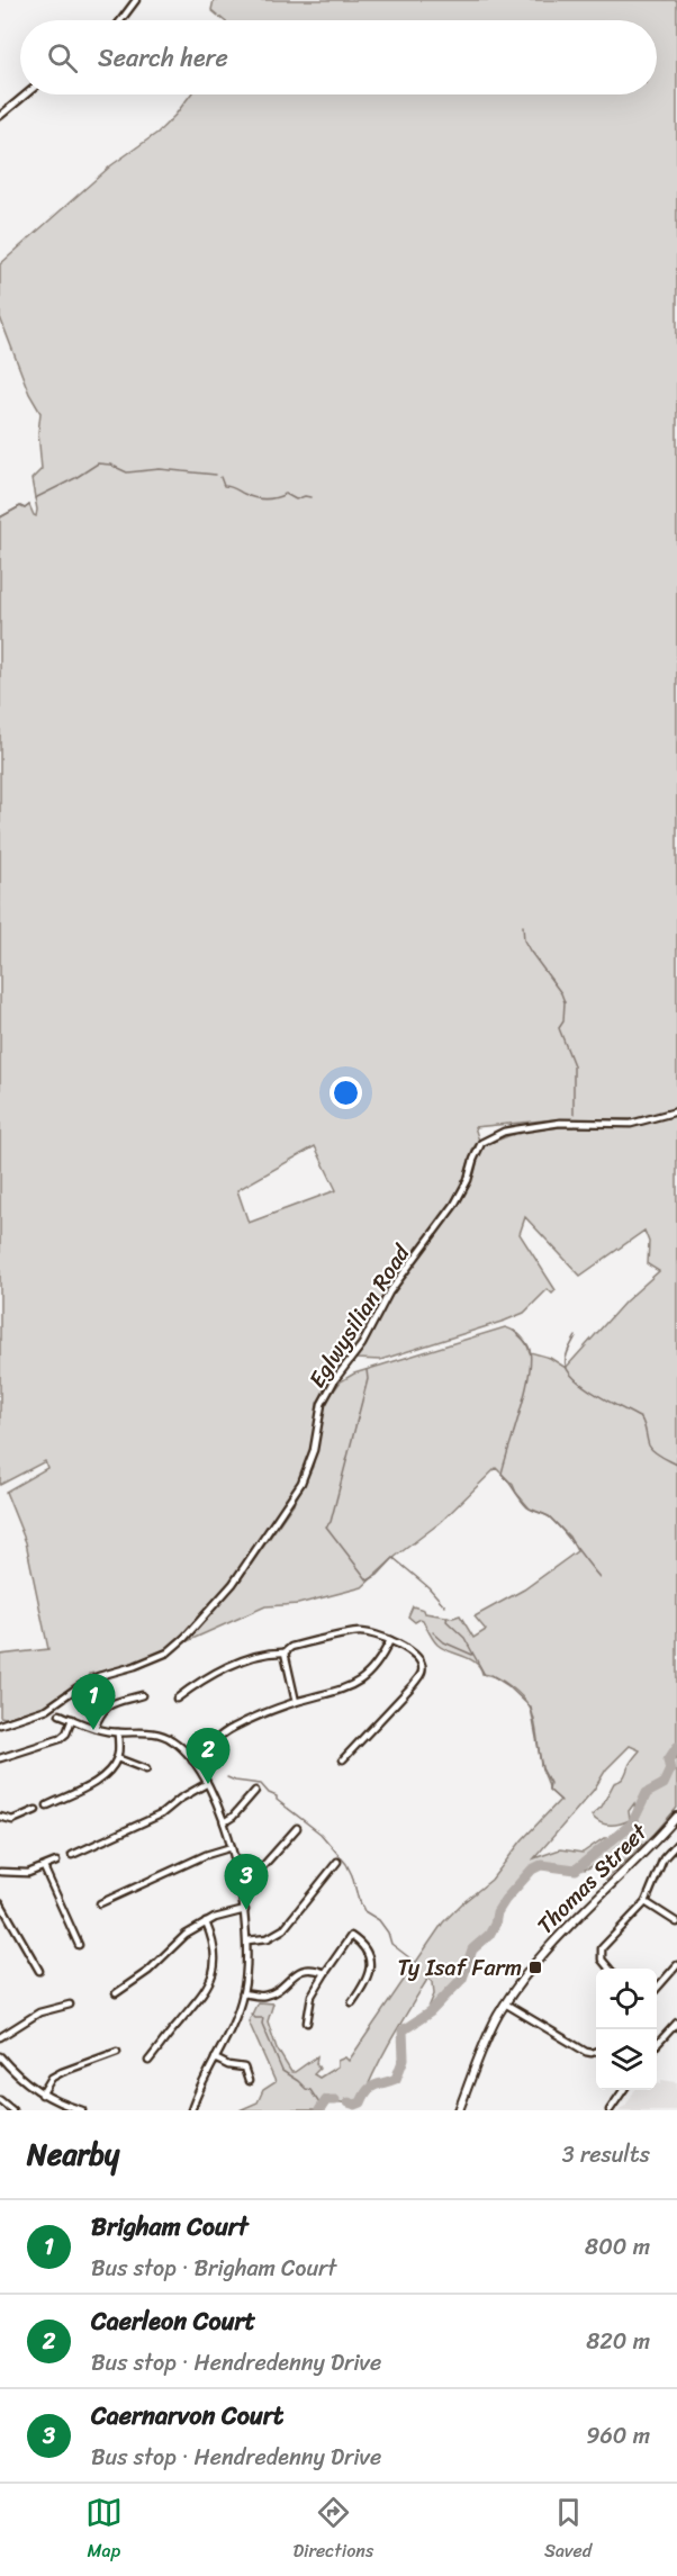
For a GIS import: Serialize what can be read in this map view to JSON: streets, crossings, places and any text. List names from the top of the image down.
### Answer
{
  "streets": {
    "main road": ["Thomas Street"],
    "street": ["Eglwysilian Road"]
  },
  "places": {
    "transit": ["Ty Isaf Farm"]
  },
  "page": {
    "search": "Search here",
    "pins": ["1", "2", "3"],
    "heading": ["Nearby", "3 results"],
    "list": [
      {
        "mark": "1",
        "name": "Brigham Court",
        "note": "Bus stop · Brigham Court",
        "value": "800 m"
      },
      {
        "mark": "2",
        "name": "Caerleon Court",
        "note": "Bus stop · Hendredenny Drive",
        "value": "820 m"
      },
      {
        "mark": "3",
        "name": "Caernarvon Court",
        "note": "Bus stop · Hendredenny Drive",
        "value": "960 m"
      }
    ],
    "nav": ["Map", "Directions", "Saved"]
  }
}
